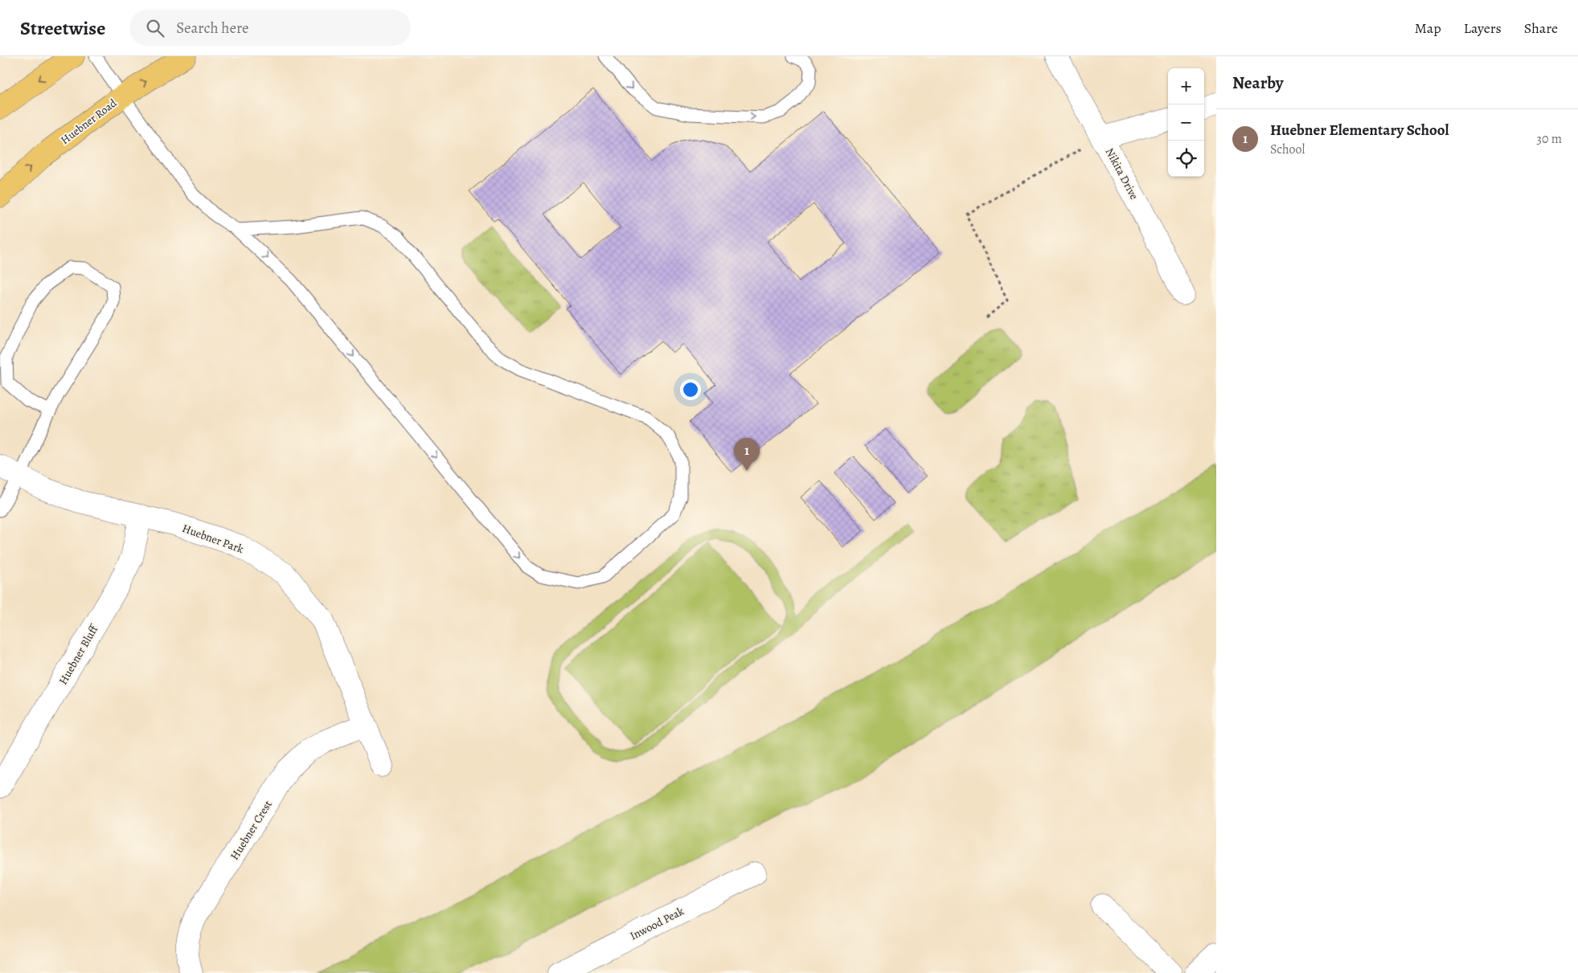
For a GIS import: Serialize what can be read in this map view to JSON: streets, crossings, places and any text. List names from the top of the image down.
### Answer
{
  "streets": {
    "main road": ["Huebner Road"],
    "street": [
      "Nikita Drive",
      "Huebner Park",
      "Huebner Bluff",
      "Huebner Crest",
      "Inwood Peak"
    ]
  },
  "crossings": [
    ["Huebner Park", "Huebner Bluff"],
    ["Huebner Park", "Huebner Crest"]
  ],
  "page": {
    "header": "Streetwise",
    "search": "Search here",
    "nav": ["Map", "Layers", "Share"],
    "heading": "Nearby",
    "map_buttons": ["+", "−"],
    "list": [
      {
        "mark": "1",
        "name": "Huebner Elementary School",
        "note": "School",
        "value": "30 m"
      }
    ],
    "pins": "1"
  }
}
